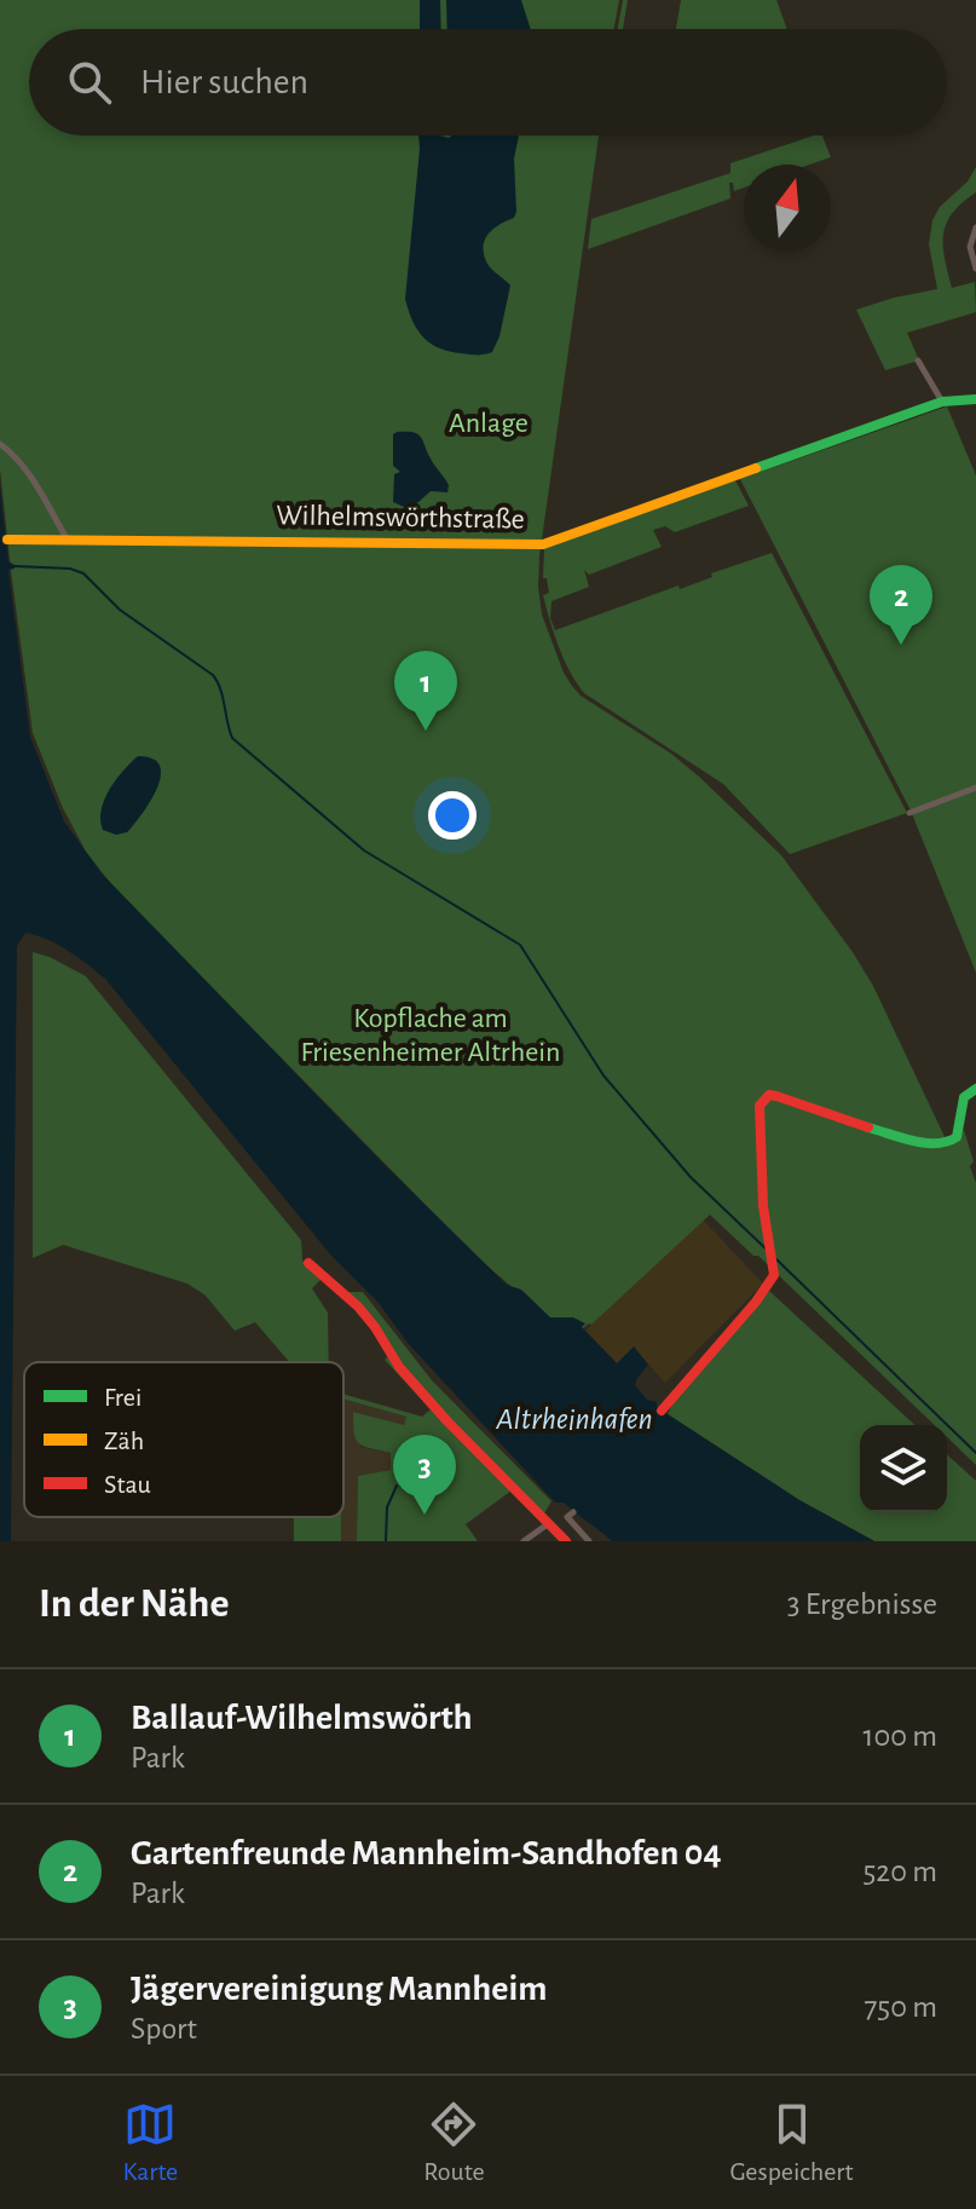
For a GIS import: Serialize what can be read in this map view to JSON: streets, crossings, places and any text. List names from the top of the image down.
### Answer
{
  "streets": {
    "street": ["Wilhelmswörthstraße"]
  },
  "water": ["Altrheinhafen"],
  "parks": ["Anlage", "Kopflache am Friesenheimer Altrhein"],
  "legend": ["Frei", "Zäh", "Stau"],
  "north": "top",
  "page": {
    "search": "Hier suchen",
    "pins": ["2", "1", "3"],
    "heading": ["In der Nähe", "3 Ergebnisse"],
    "list": [
      {
        "mark": "1",
        "name": "Ballauf-Wilhelmswörth",
        "note": "Park",
        "value": "100 m"
      },
      {
        "mark": "2",
        "name": "Gartenfreunde Mannheim-Sandhofen 04",
        "note": "Park",
        "value": "520 m"
      },
      {
        "mark": "3",
        "name": "Jägervereinigung Mannheim",
        "note": "Sport",
        "value": "750 m"
      }
    ],
    "nav": ["Karte", "Route", "Gespeichert"]
  }
}
